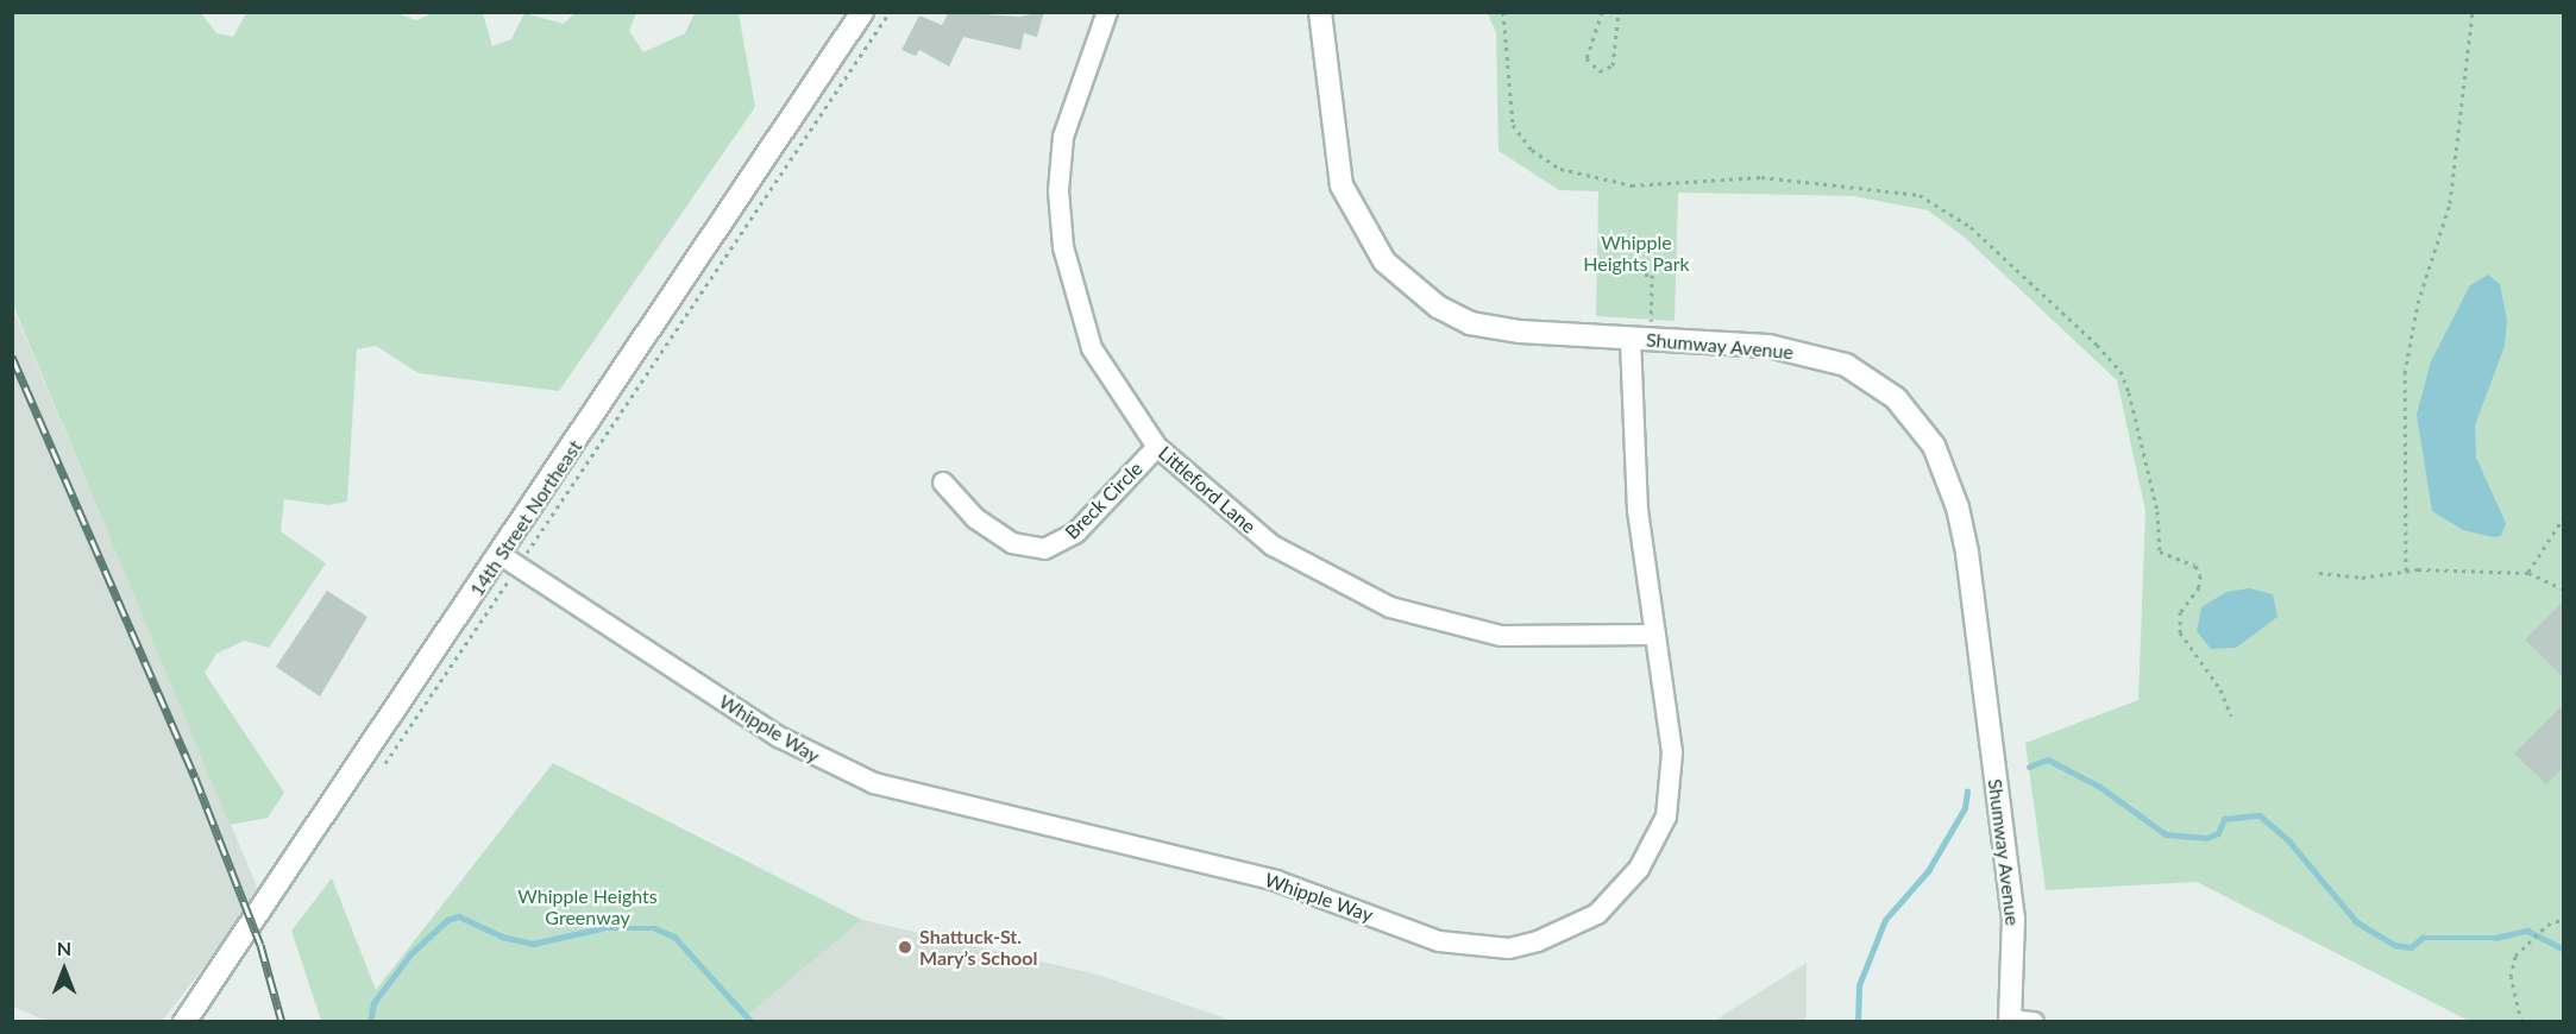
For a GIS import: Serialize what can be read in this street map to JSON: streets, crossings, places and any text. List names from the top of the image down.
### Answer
{
  "streets": {
    "street": [
      "Shumway Avenue",
      "Littleford Lane",
      "Breck Circle",
      "14th Street Northeast",
      "Whipple Way"
    ]
  },
  "crossings": [
    ["Shumway Avenue", "Whipple Way"],
    ["Littleford Lane", "Breck Circle"],
    ["Littleford Lane", "Whipple Way"],
    ["14th Street Northeast", "Whipple Way"]
  ],
  "parks": ["Whipple Heights Park", "Whipple Heights Greenway"],
  "places": ["Shattuck-St. Mary’s School"],
  "north": "top"
}
